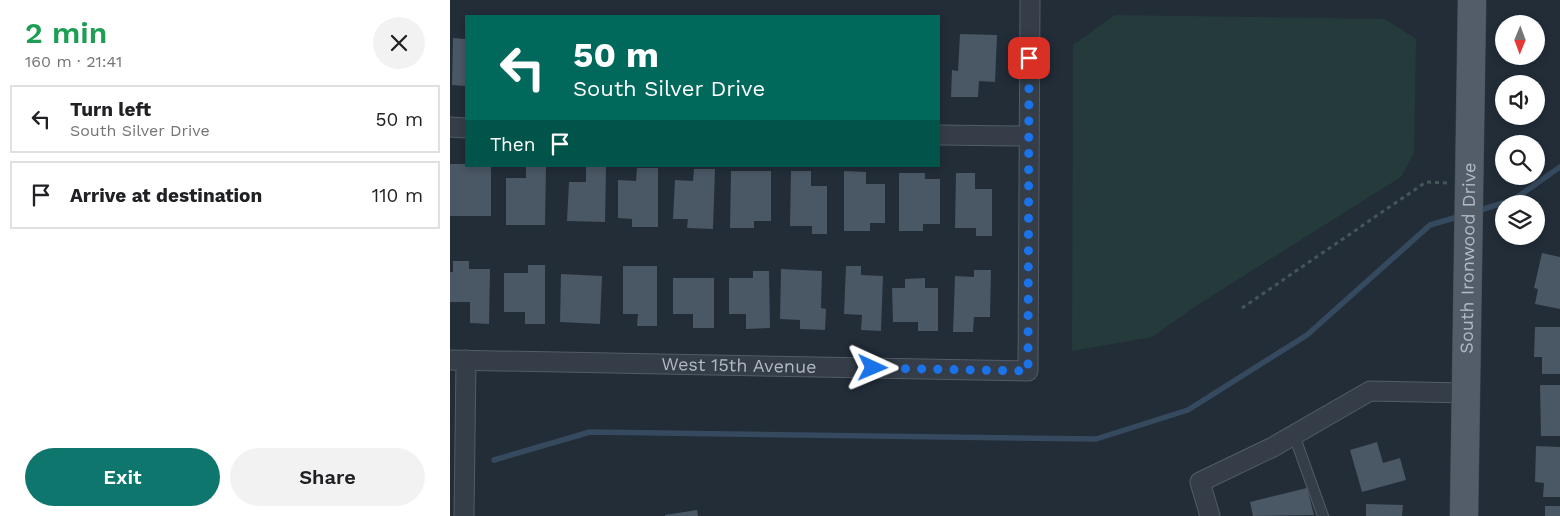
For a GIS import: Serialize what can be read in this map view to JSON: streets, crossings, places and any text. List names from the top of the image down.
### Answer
{
  "streets": {
    "main road": ["South Ironwood Drive"],
    "street": ["West 15th Avenue"]
  },
  "north": "bottom",
  "page": {
    "heading": ["2 min", "160 m · 21:41"],
    "turn": ["50 m", "South Silver Drive"],
    "list": [
      {
        "name": "Turn left",
        "note": "South Silver Drive",
        "value": "50 m"
      },
      {
        "name": "Arrive at destination",
        "value": "110 m"
      }
    ],
    "then": "Then",
    "buttons": ["Exit", "Share"]
  }
}
